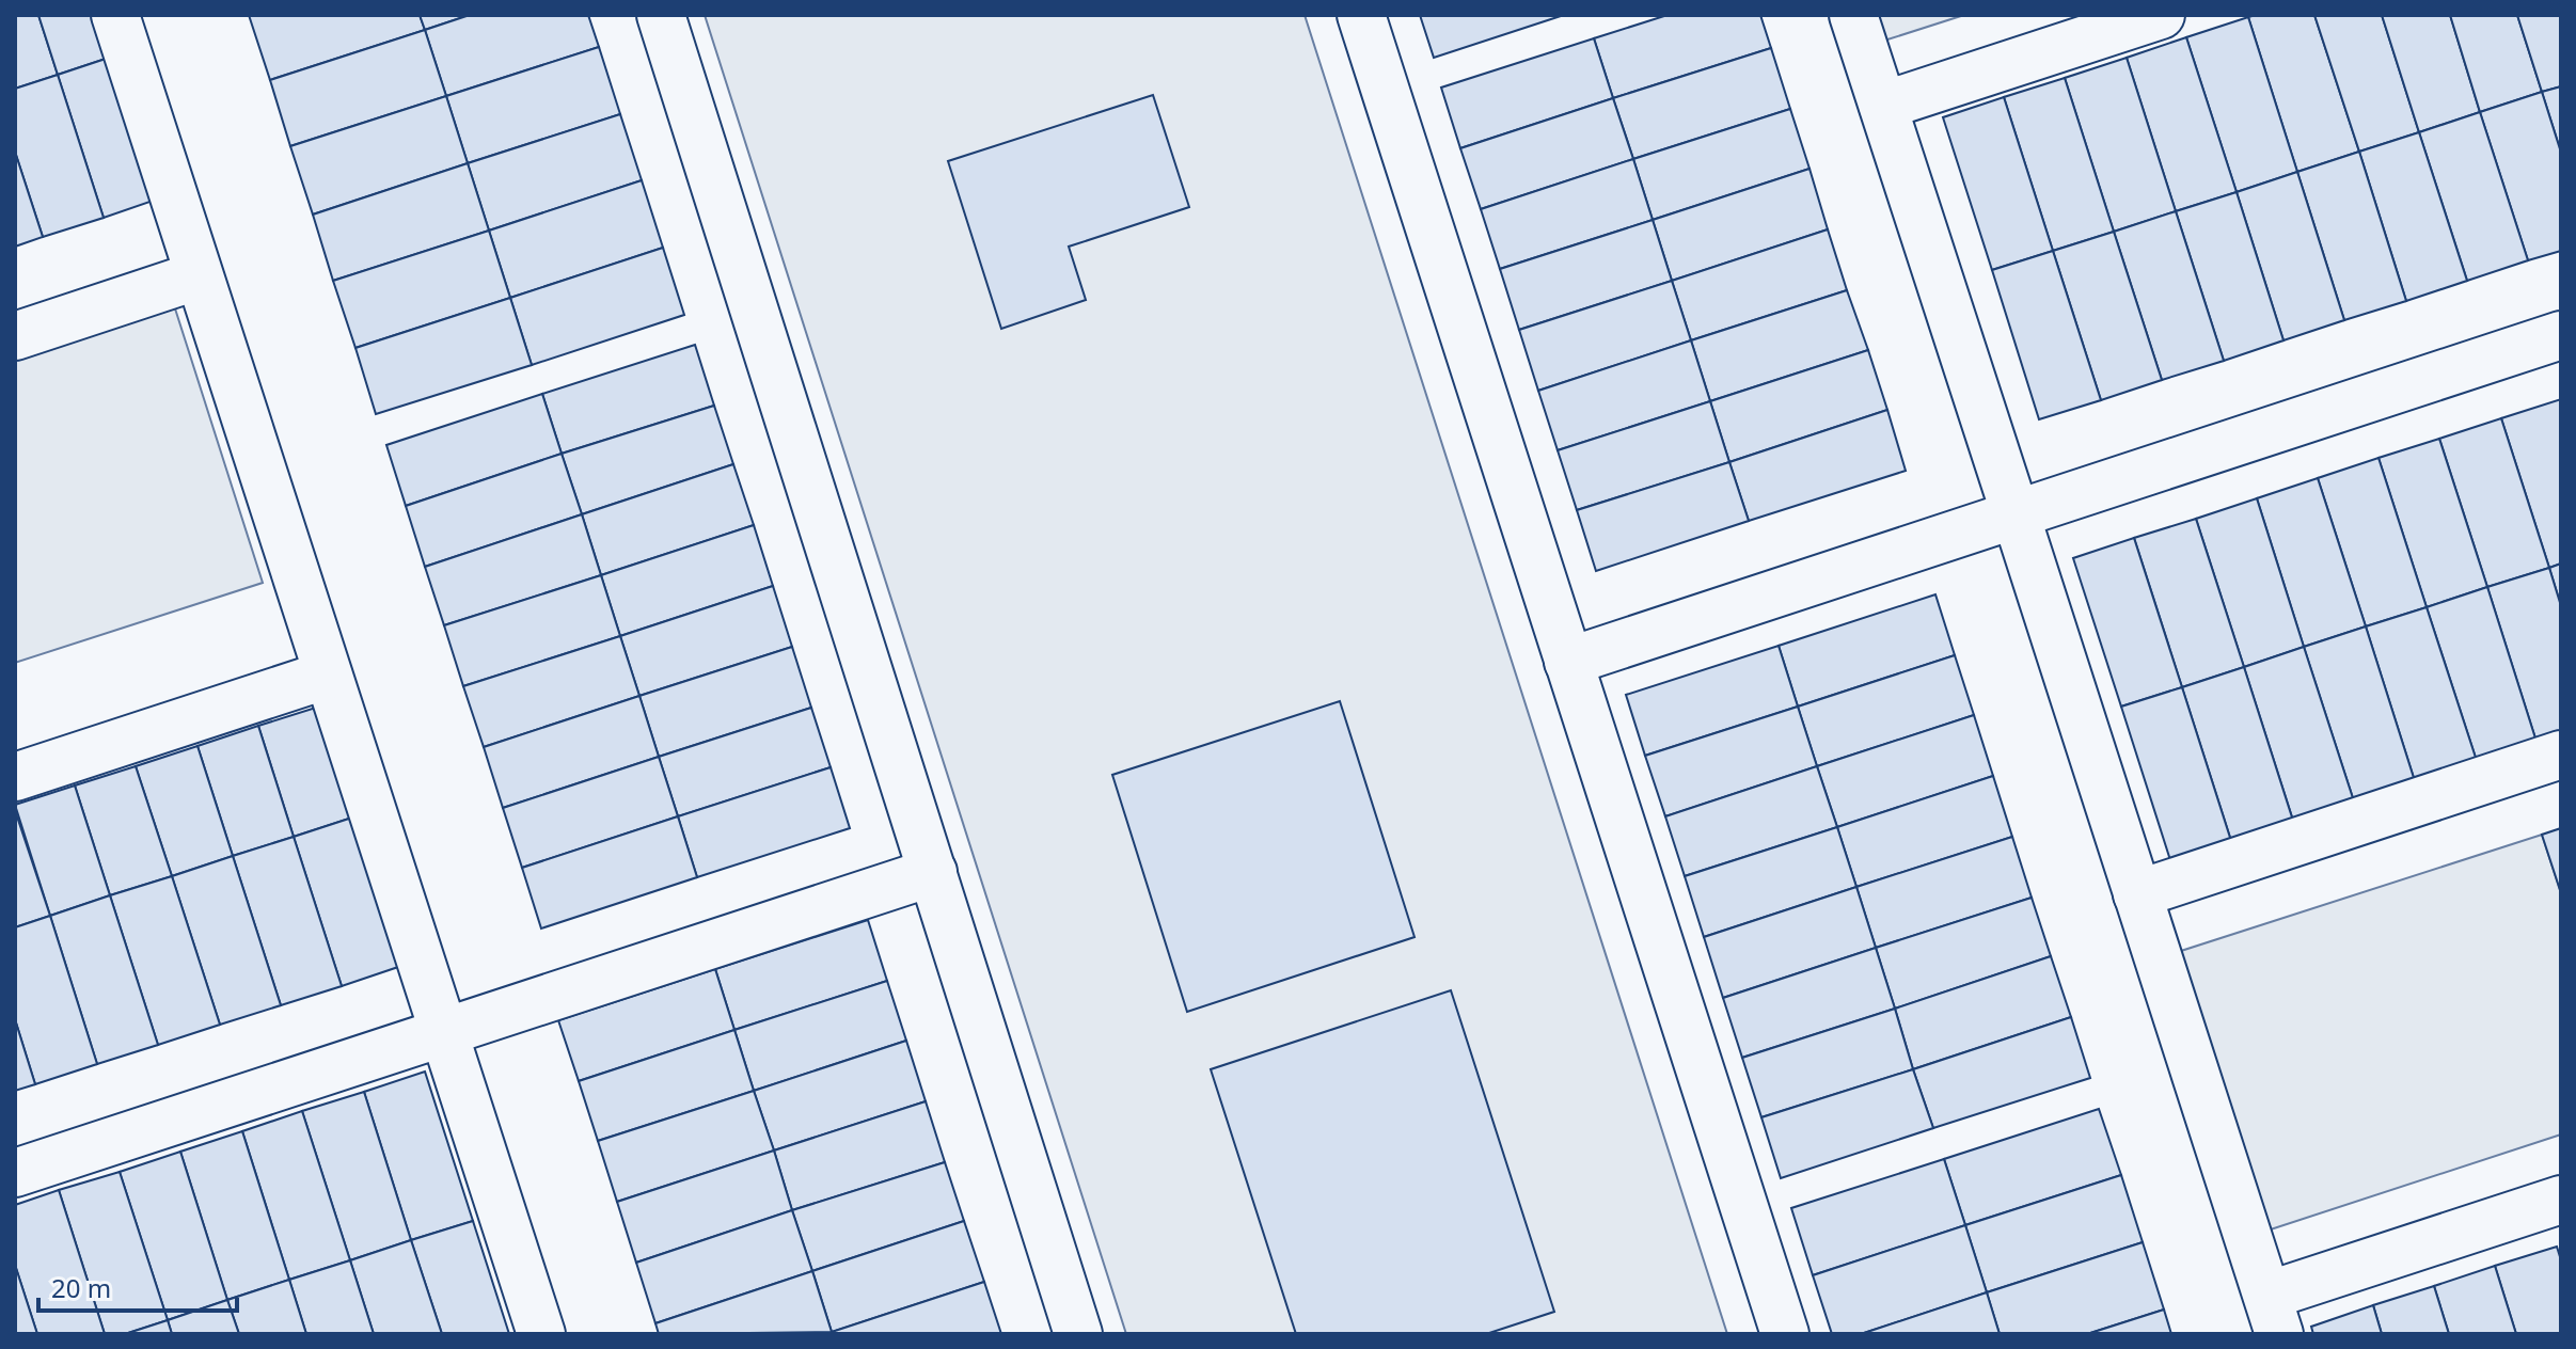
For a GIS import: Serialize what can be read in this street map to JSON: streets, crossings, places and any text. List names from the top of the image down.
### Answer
{
  "scale_bar": "20 m"
}
